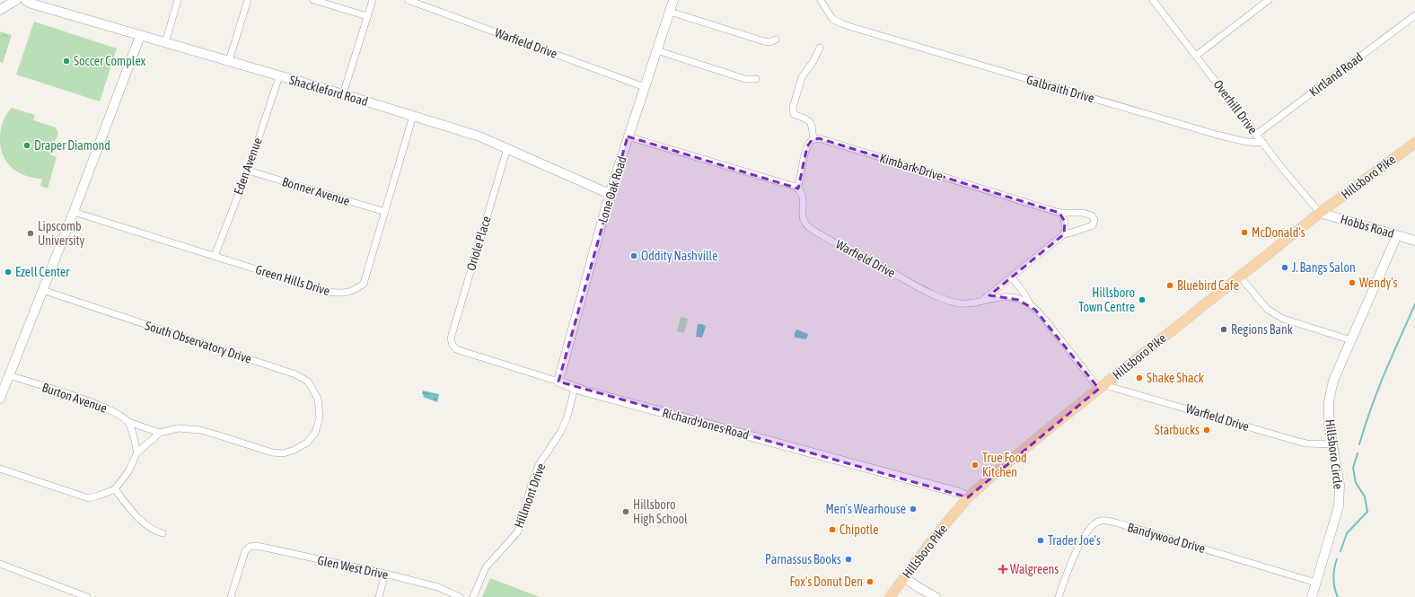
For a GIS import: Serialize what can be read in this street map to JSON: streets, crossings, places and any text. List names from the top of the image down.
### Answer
{
  "streets": {
    "main road": ["Hillsboro Pike"],
    "street": [
      "Warfield Drive",
      "Kirtland Road",
      "Galbraith Drive",
      "Shackleford Road",
      "Overhill Drive",
      "Eden Avenue",
      "Kimbark Drive",
      "Lone Oak Road",
      "Bonner Avenue",
      "Hobbs Road",
      "Oriole Place",
      "Green Hills Drive",
      "South Observatory Drive",
      "Burton Avenue",
      "Richard Jones Road",
      "Hillsboro Circle",
      "Hillmont Drive",
      "Bandywood Drive",
      "Glen West Drive"
    ]
  },
  "crossings": [
    ["Warfield Drive", "Kimbark Drive"],
    ["Warfield Drive", "Hillsboro Pike"],
    ["Warfield Drive", "Lone Oak Road"],
    ["Warfield Drive", "Hillsboro Circle"],
    ["Kirtland Road", "Overhill Drive"],
    ["Galbraith Drive", "Overhill Drive"],
    ["Shackleford Road", "Eden Avenue"],
    ["Shackleford Road", "Lone Oak Road"],
    ["Shackleford Road", "Oriole Place"],
    ["Shackleford Road", "Green Hills Drive"],
    ["Overhill Drive", "Hillsboro Pike"],
    ["Overhill Drive", "Hobbs Road"],
    ["Eden Avenue", "Bonner Avenue"],
    ["Eden Avenue", "Green Hills Drive"],
    ["Hillsboro Pike", "Hobbs Road"],
    ["Hillsboro Pike", "Richard Jones Road"],
    ["Lone Oak Road", "Richard Jones Road"],
    ["Bonner Avenue", "Green Hills Drive"],
    ["Hobbs Road", "Hillsboro Circle"],
    ["Oriole Place", "Richard Jones Road"],
    ["South Observatory Drive", "Burton Avenue"],
    ["Richard Jones Road", "Hillmont Drive"],
    ["Hillsboro Circle", "Bandywood Drive"]
  ],
  "places": {
    "other": [
      "Soccer Complex",
      "Draper Diamond",
      "McDonald's",
      "Lipscomb University",
      "Oddity Nashville",
      "J. Bangs Salon",
      "Ezell Center",
      "Wendy's",
      "Bluebird Cafe",
      "Hillsboro Town Centre",
      "Regions Bank",
      "Shake Shack",
      "Starbucks",
      "True Food Kitchen",
      "Men's Wearhouse",
      "Hillsboro High School",
      "Chipotle",
      "Trader Joe's",
      "Parnassus Books",
      "Fox's Donut Den"
    ],
    "health": ["Walgreens"]
  }
}
